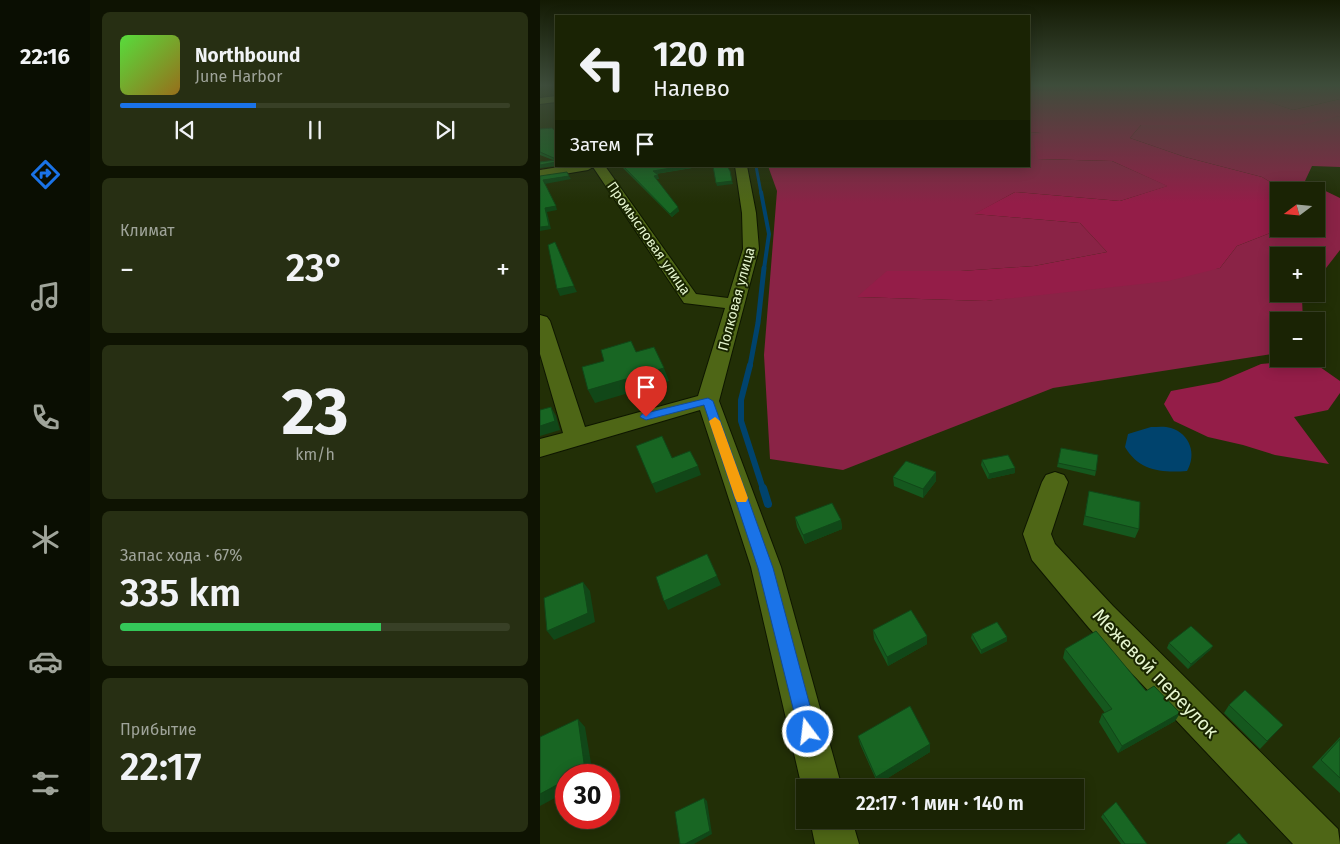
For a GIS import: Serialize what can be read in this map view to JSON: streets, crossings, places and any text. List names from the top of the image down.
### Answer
{
  "streets": {
    "street": ["Промысловая улица", "Полковая улица", "Межевой переулок"]
  },
  "crossings": [
    ["Промысловая улица", "Полковая улица"]
  ],
  "north": "left",
  "page": {
    "tabs": "22:16",
    "turn": ["120 m", "Налево"],
    "song": ["Northbound", "June Harbor"],
    "then": "Затем",
    "tile": [
      "Климат",
      ["23", "km/h"],
      ["Запас хода · 67%", "335 km"],
      ["Прибытие", "22:17"]
    ],
    "map_buttons": ["+", "−"],
    "heat": ["−", "23°", "+"],
    "limit": "30",
    "trip": "22:17 · 1 мин · 140 m"
  }
}
